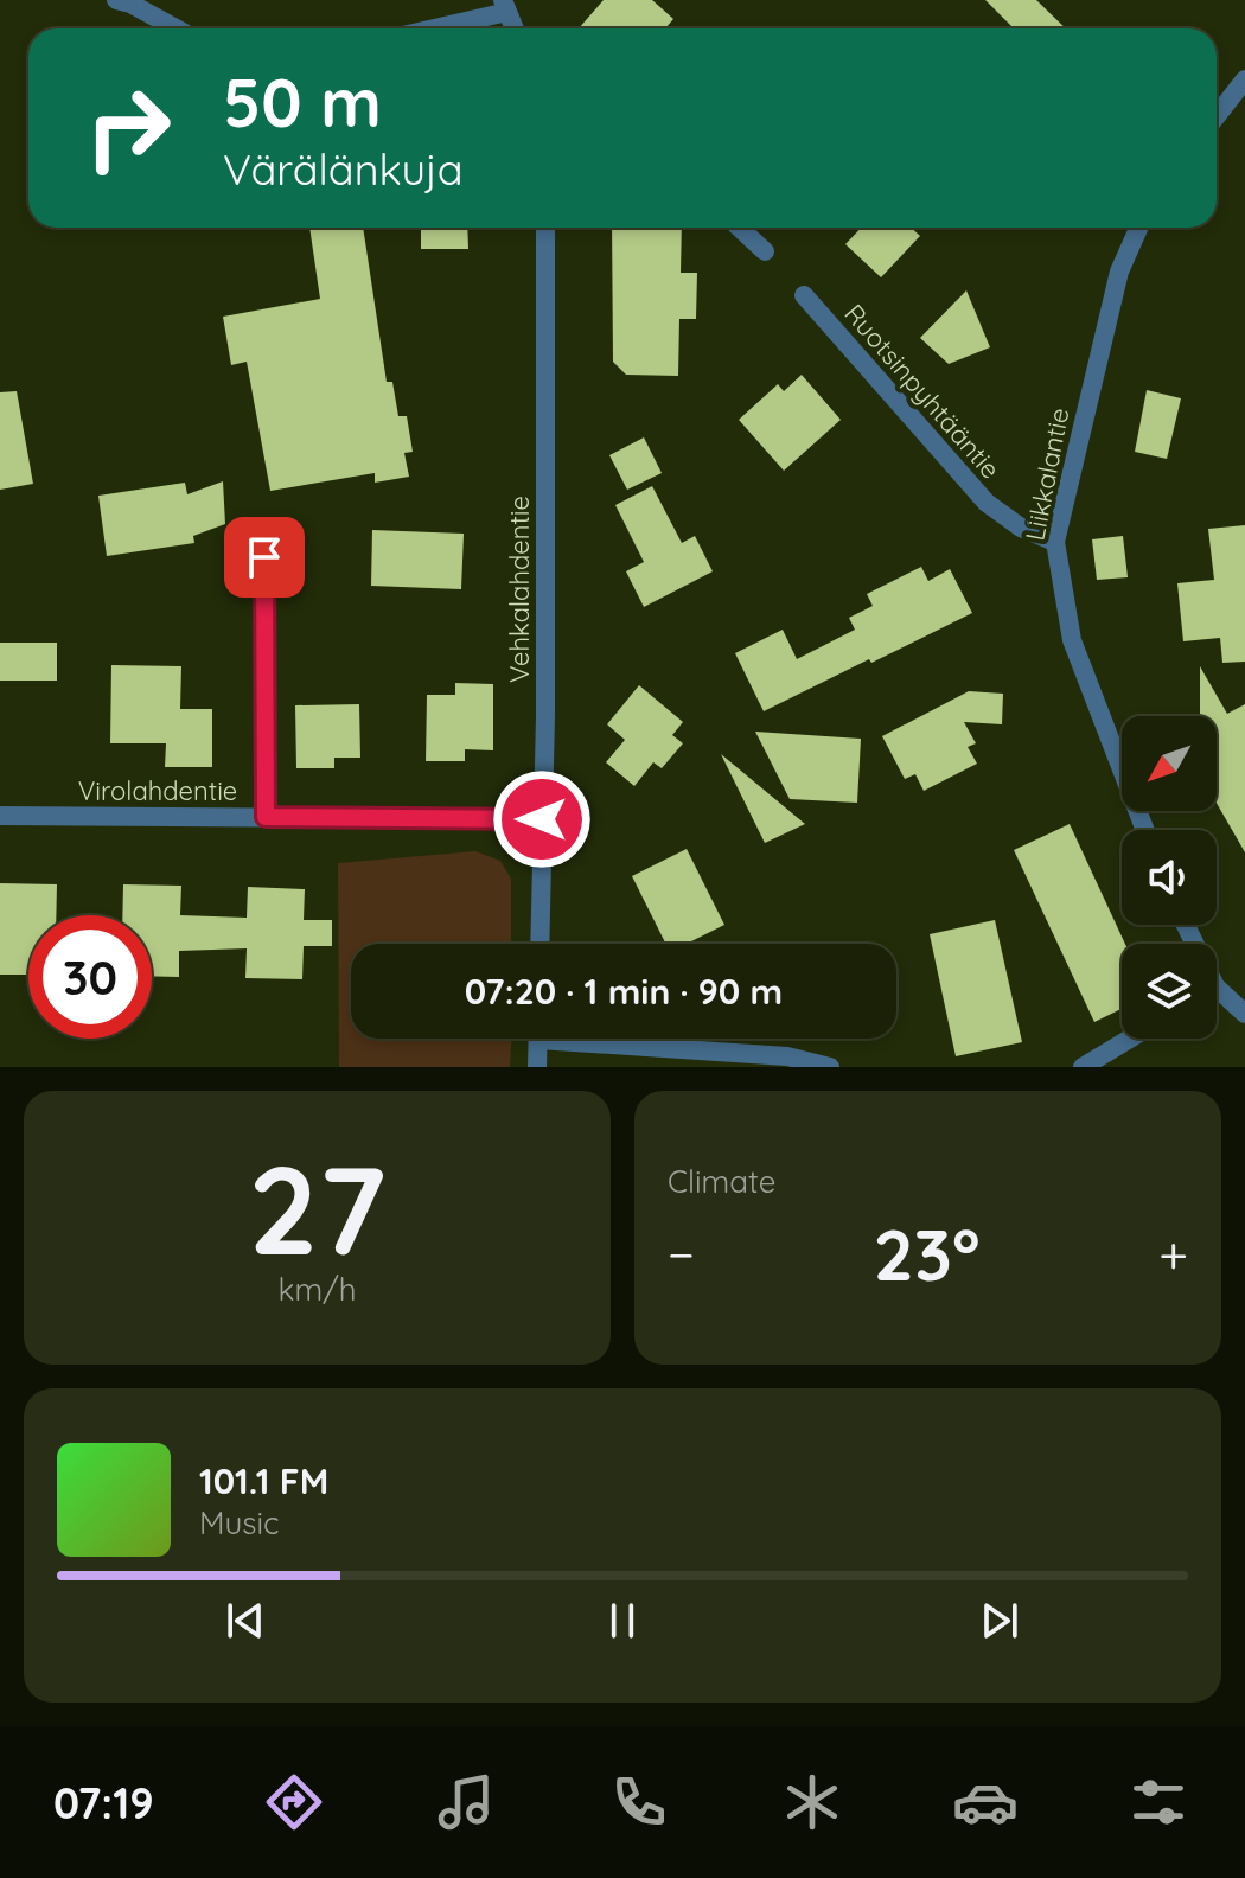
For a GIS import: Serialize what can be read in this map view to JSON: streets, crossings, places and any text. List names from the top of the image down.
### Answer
{
  "streets": {
    "street": [
      "Ruotsinpyhtääntie",
      "Liikkalantie",
      "Vehkalahdentie",
      "Virolahdentie"
    ]
  },
  "crossings": [
    ["Ruotsinpyhtääntie", "Liikkalantie"],
    ["Vehkalahdentie", "Virolahdentie"]
  ],
  "north": "bottom left",
  "page": {
    "turn": ["50 m", "Värälänkuja"],
    "limit": "30",
    "trip": "07:20 · 1 min · 90 m",
    "tile": [
      ["27", "km/h"],
      "Climate"
    ],
    "heat": ["−", "23°", "+"],
    "song": ["101.1 FM", "Music"],
    "tabs": "07:19"
  }
}
